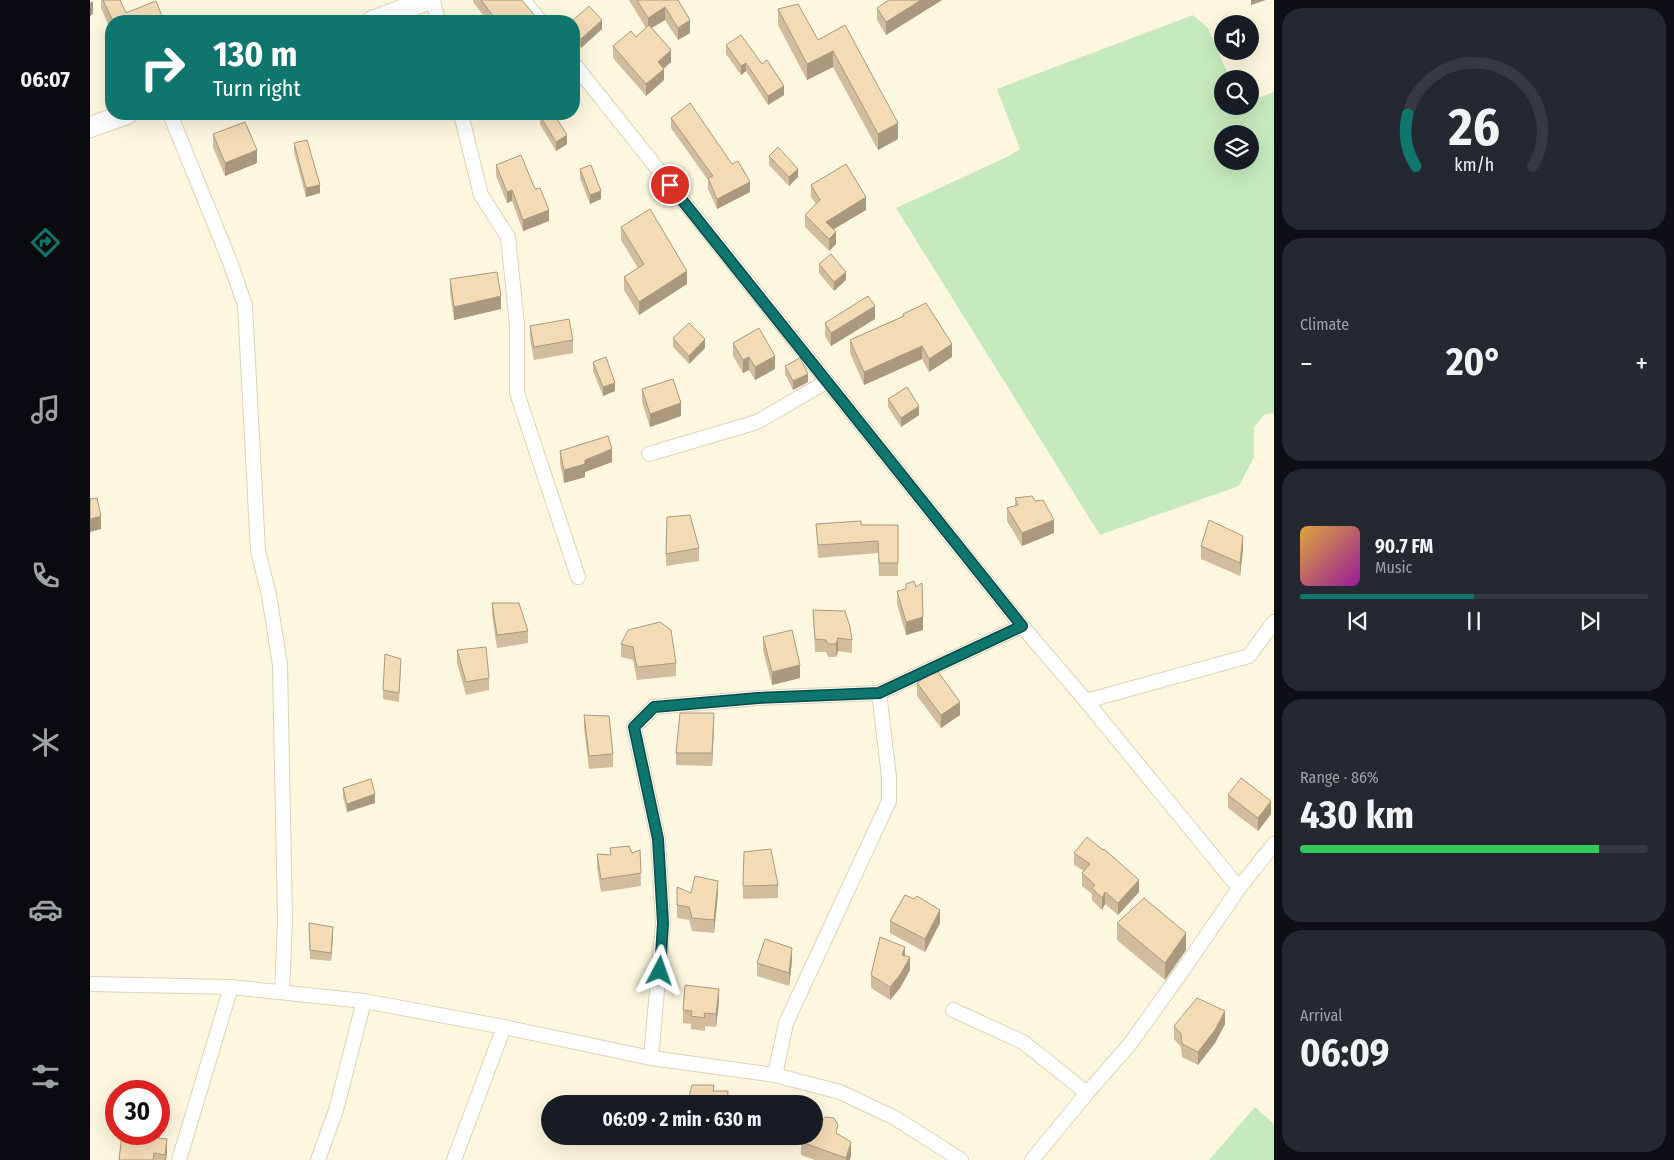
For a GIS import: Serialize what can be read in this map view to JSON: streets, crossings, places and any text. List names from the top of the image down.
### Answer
{
  "page": {
    "tabs": "06:07",
    "turn": ["130 m", "Turn right"],
    "tile": [
      "Climate",
      ["Range · 86%", "430 km"],
      ["Arrival", "06:09"]
    ],
    "heat": ["−", "20°", "+"],
    "song": ["90.7 FM", "Music"],
    "limit": "30",
    "trip": "06:09 · 2 min · 630 m",
    "gauge": ["26", "km/h"]
  }
}
